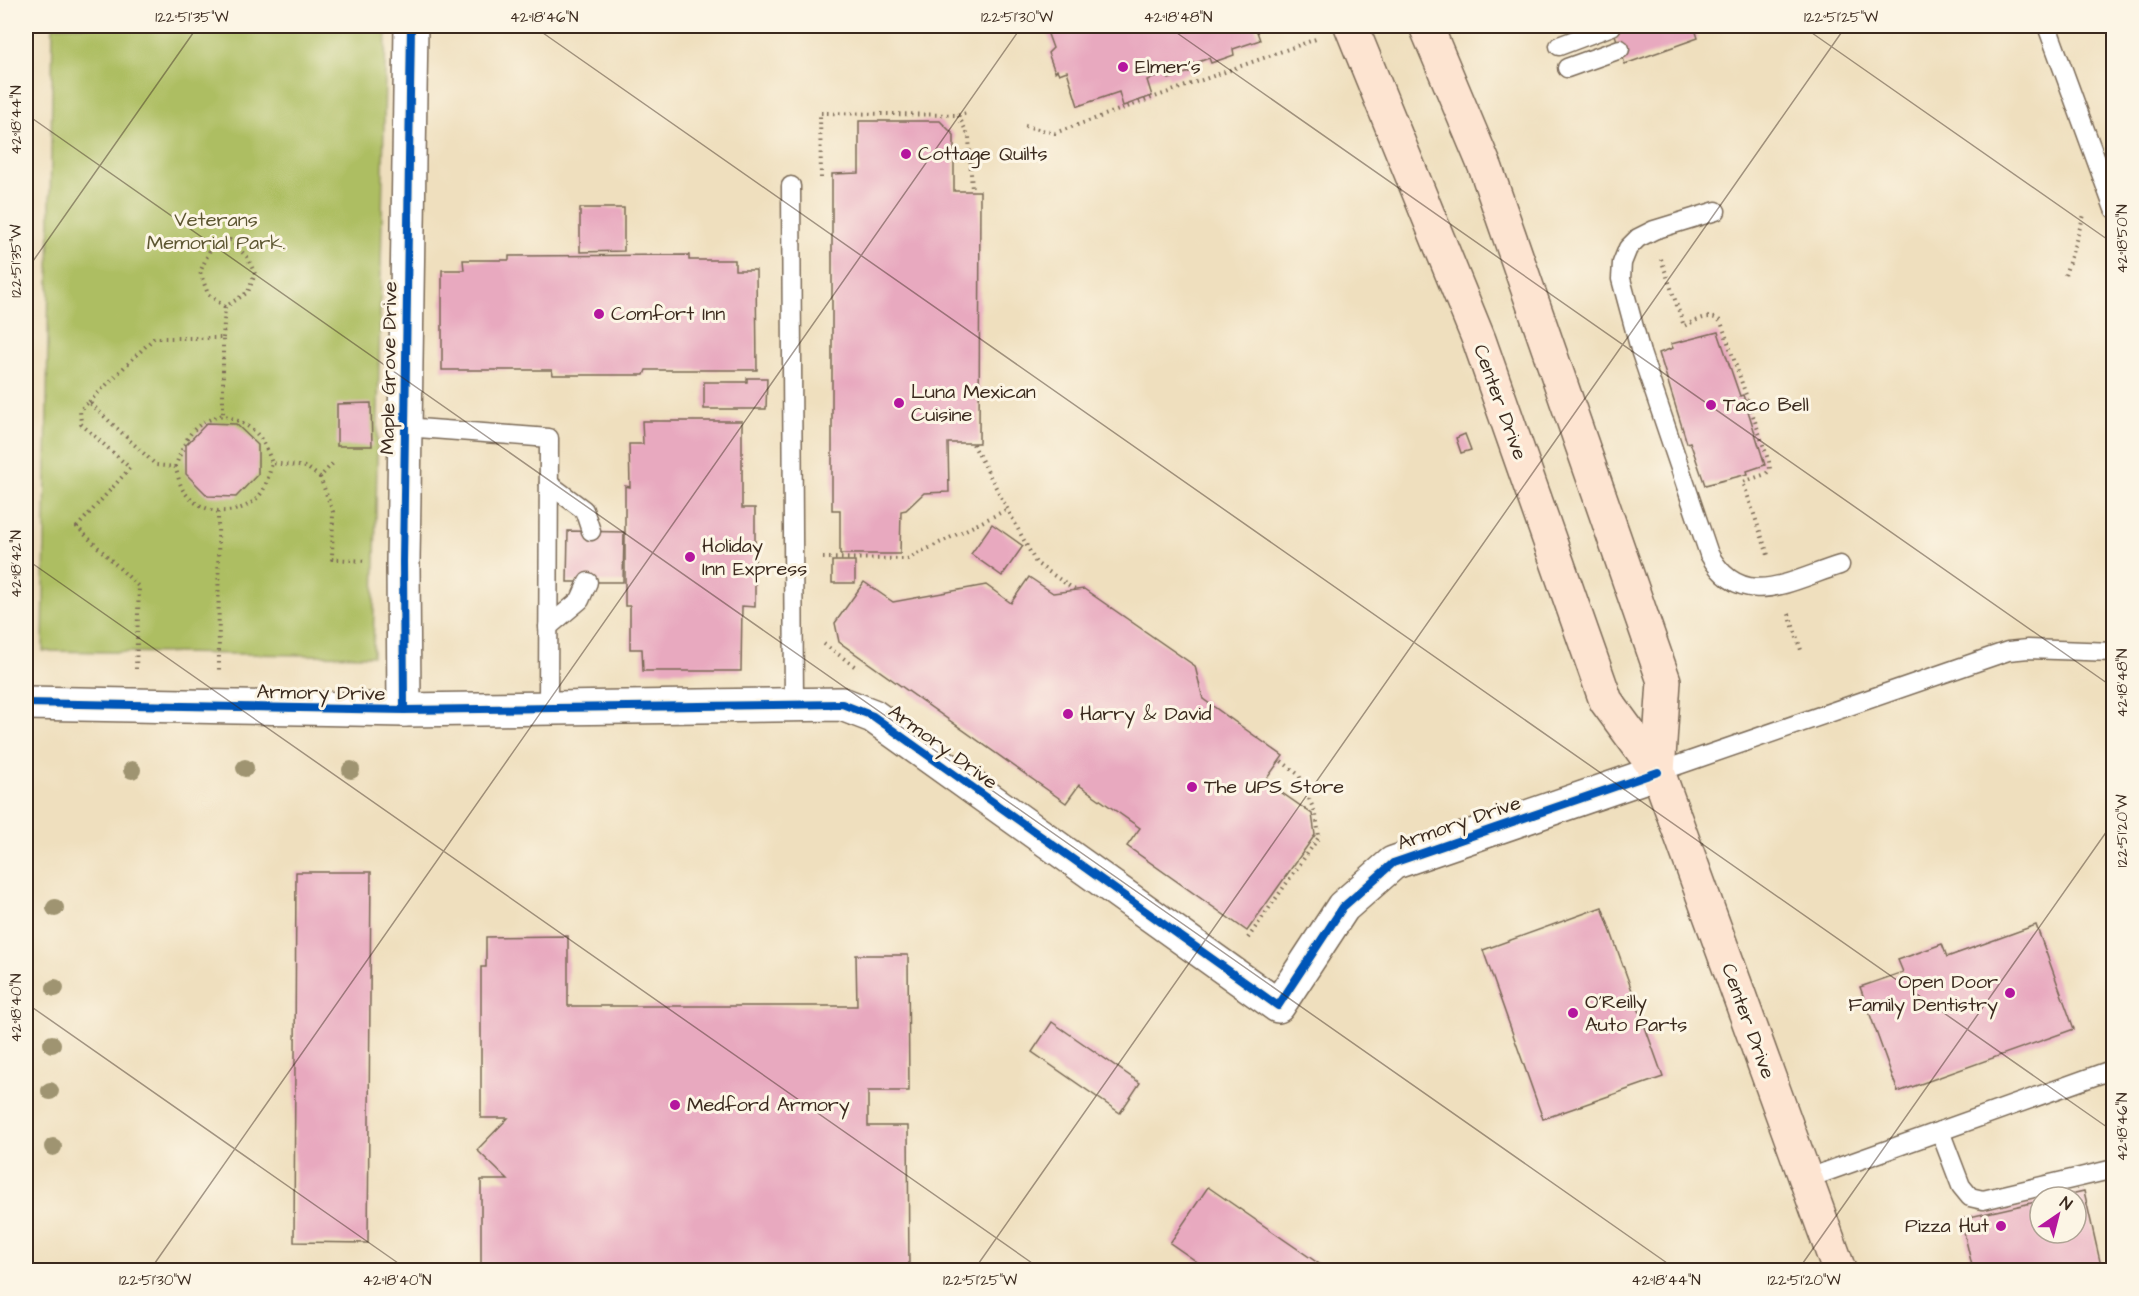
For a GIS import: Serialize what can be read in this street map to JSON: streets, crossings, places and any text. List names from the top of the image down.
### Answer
{
  "streets": {
    "main road": ["Center Drive"],
    "street": ["Maple Grove Drive", "Armory Drive"]
  },
  "crossings": [
    ["Maple Grove Drive", "Armory Drive"],
    ["Center Drive", "Armory Drive"]
  ],
  "parks": ["Veterans Memorial Park."],
  "places": [
    "Elmer's",
    "Cottage Quilts",
    "Comfort Inn",
    "Luna Mexican Cuisine",
    "Taco Bell",
    "Holiday Inn Express",
    "Harry & David",
    "The UPS Store",
    "Open Door Family Dentistry",
    "O'Reilly Auto Parts",
    "Medford Armory",
    "Pizza Hut"
  ],
  "north": "top right",
  "coordinates": [
    "122°51'35\"W",
    "42°18'46\"N",
    "122°51'30\"W",
    "42°18'48\"N",
    "122°51'25\"W",
    "42°18'44\"N",
    "42°18'50\"N",
    "42°18'42\"N",
    "122°51'20\"W",
    "42°18'40\"N"
  ]
}
